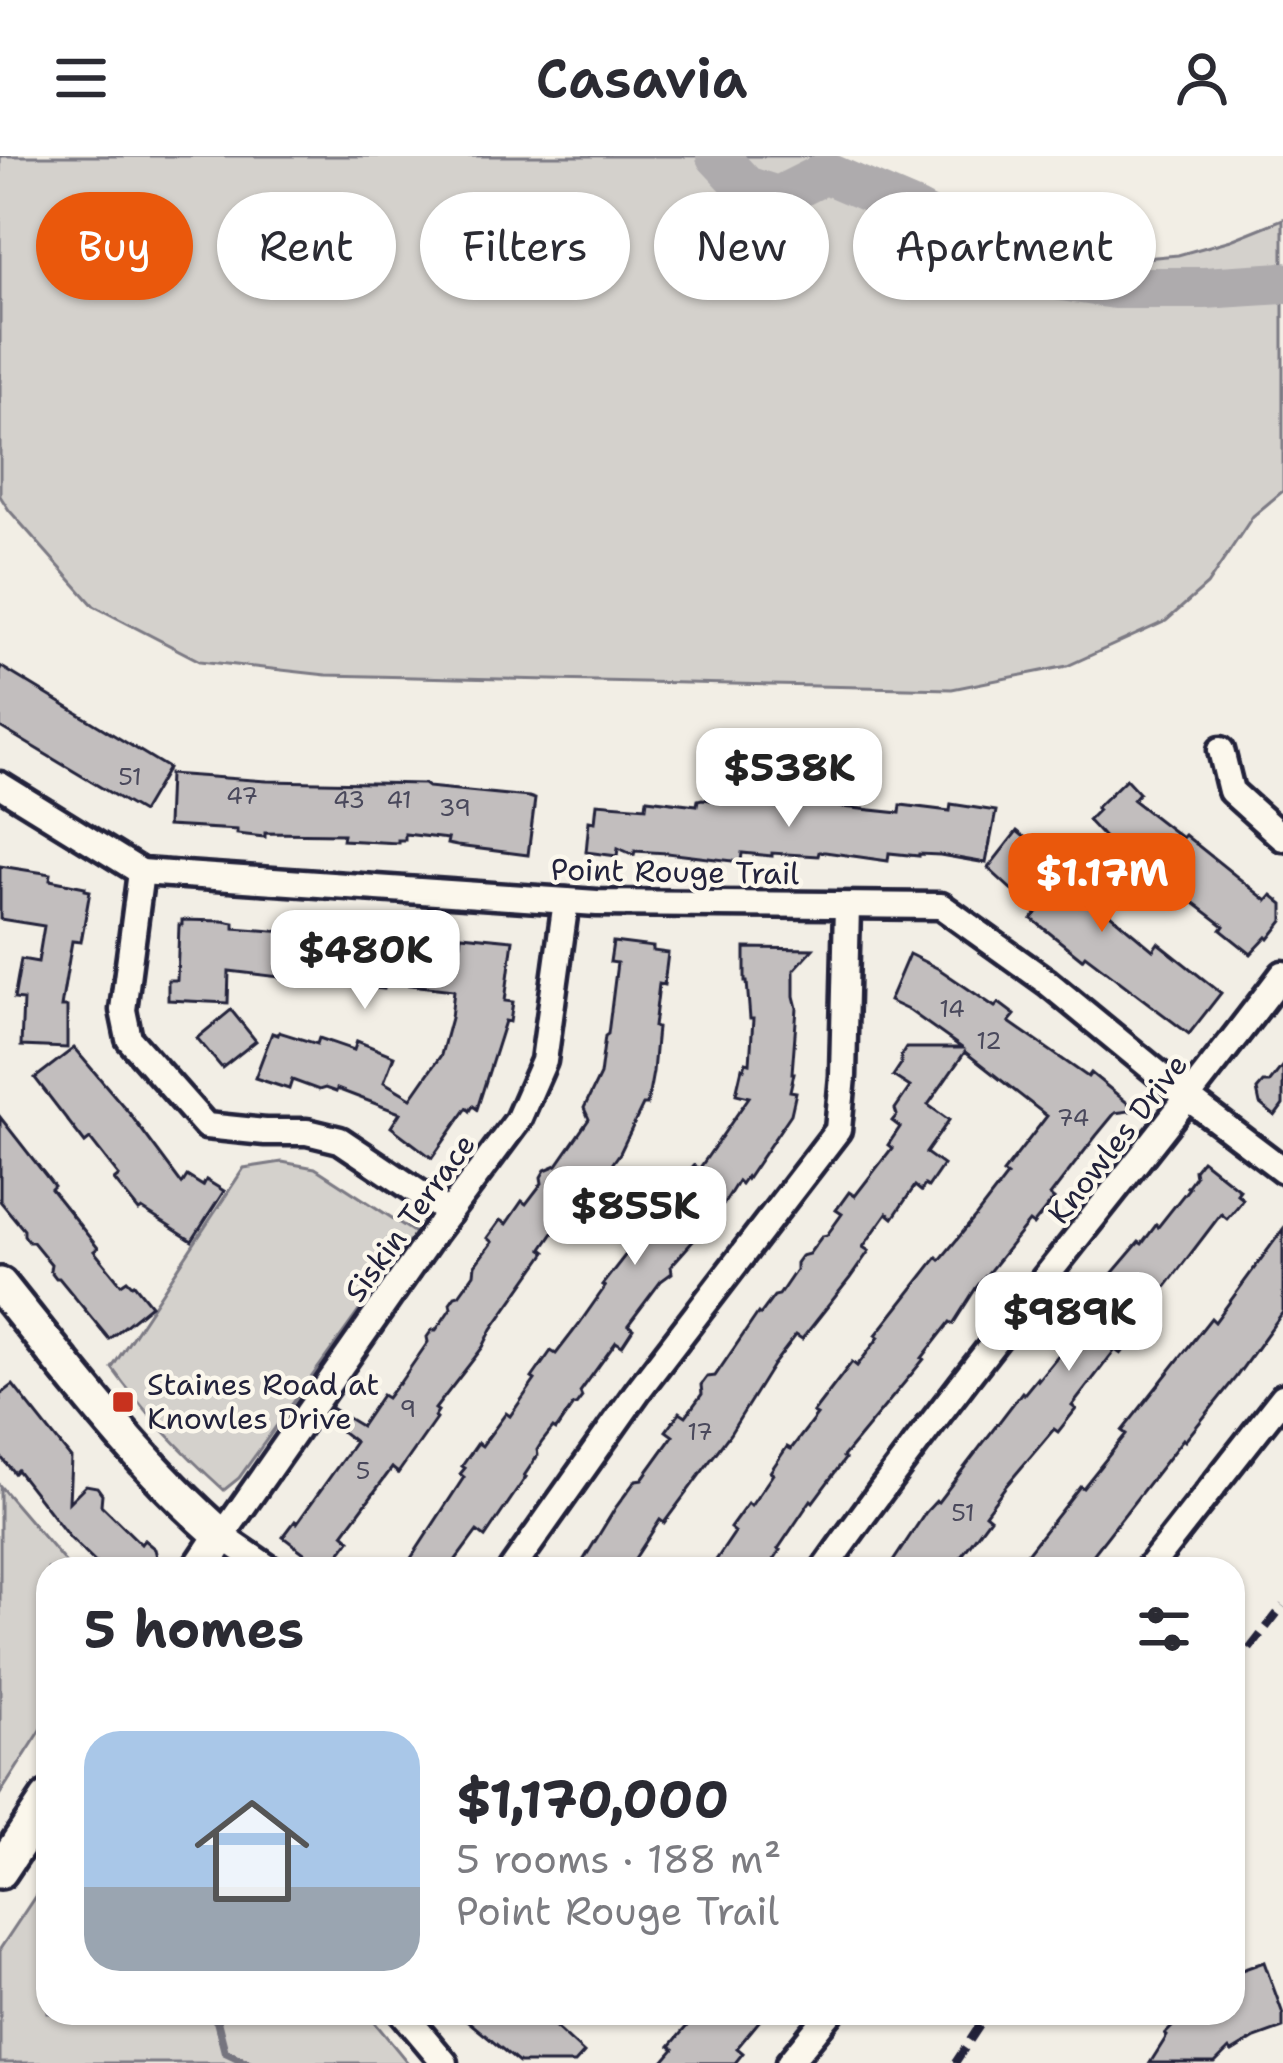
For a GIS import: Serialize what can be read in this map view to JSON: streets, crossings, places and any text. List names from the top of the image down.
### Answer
{
  "streets": {
    "street": ["Point Rouge Trail", "Knowles Drive", "Siskin Terrace"]
  },
  "crossings": [
    ["Point Rouge Trail", "Knowles Drive"],
    ["Point Rouge Trail", "Siskin Terrace"]
  ],
  "places": {
    "transit": ["Staines Road at Knowles Drive"]
  },
  "house_numbers": [
    "51",
    "47",
    "43",
    "41",
    "39",
    "14",
    "12",
    "74",
    "9",
    "17",
    "5",
    "51"
  ],
  "page": {
    "header": "Casavia",
    "chip": [
      "Buy",
      "Rent",
      "Filters",
      "New",
      "Apartment"
    ],
    "price": [
      "$538K",
      "$1.17M",
      "$480K",
      "$855K",
      "$989K"
    ],
    "heading": "5 homes",
    "list": [
      {
        "name": "$1,170,000",
        "note": "5 rooms · 188 m² · Point Rouge Trail"
      }
    ]
  }
}
